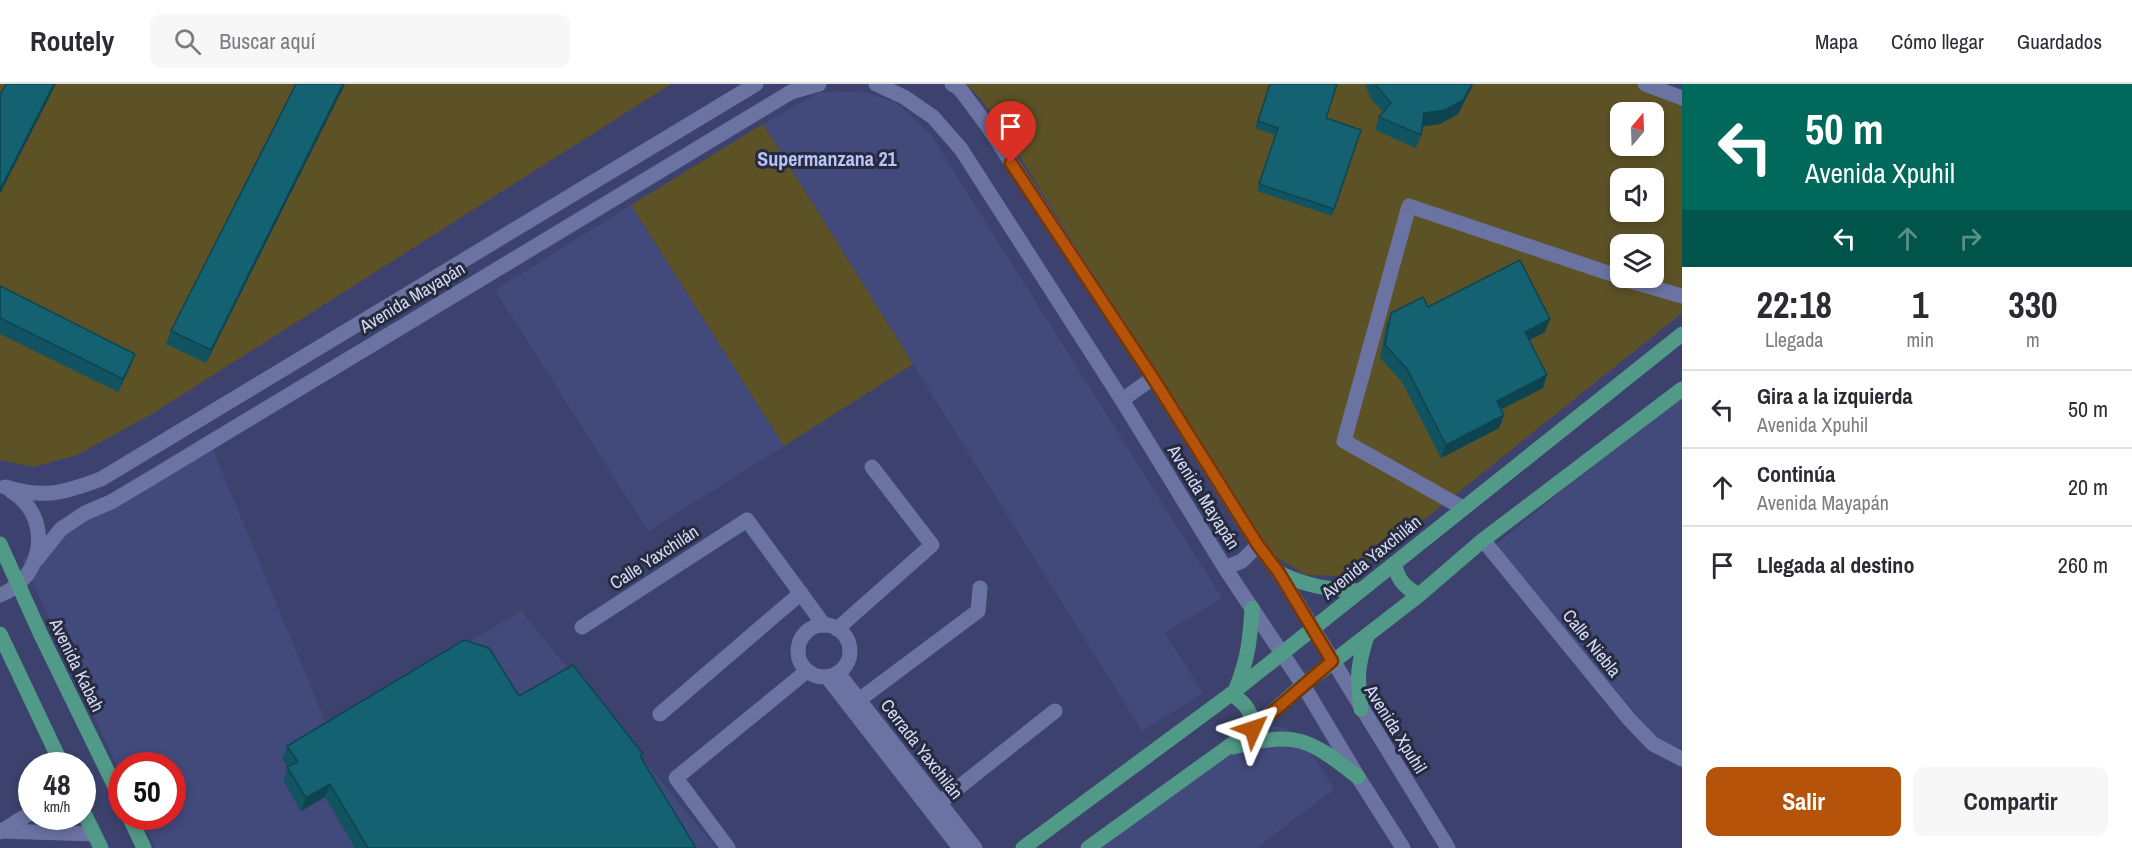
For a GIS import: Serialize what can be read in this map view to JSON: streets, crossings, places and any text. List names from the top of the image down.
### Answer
{
  "streets": {
    "main road": ["Avenida Yaxchilán", "Avenida Kabah"],
    "street": [
      "Avenida Mayapán",
      "Calle Yaxchilán",
      "Calle Niebla",
      "Avenida Xpuhil",
      "Cerrada Yaxchilán"
    ]
  },
  "crossings": [
    ["Avenida Mayapán", "Avenida Yaxchilán"],
    ["Avenida Mayapán", "Avenida Kabah"],
    ["Avenida Mayapán", "Avenida Xpuhil"],
    ["Avenida Yaxchilán", "Avenida Xpuhil"]
  ],
  "districts": ["Supermanzana 21"],
  "north": "top",
  "page": {
    "header": "Routely",
    "search": "Buscar aquí",
    "nav": ["Mapa", "Cómo llegar", "Guardados"],
    "turn": ["50 m", "Avenida Xpuhil"],
    "eta": [
      "22:18",
      "Llegada",
      "1",
      "min",
      "330",
      "m"
    ],
    "list": [
      {
        "name": "Gira a la izquierda",
        "note": "Avenida Xpuhil",
        "value": "50 m"
      },
      {
        "name": "Continúa",
        "note": "Avenida Mayapán",
        "value": "20 m"
      },
      {
        "name": "Llegada al destino",
        "value": "260 m"
      }
    ],
    "speed": "48 km/h",
    "limit": "50",
    "buttons": ["Salir", "Compartir"]
  }
}
